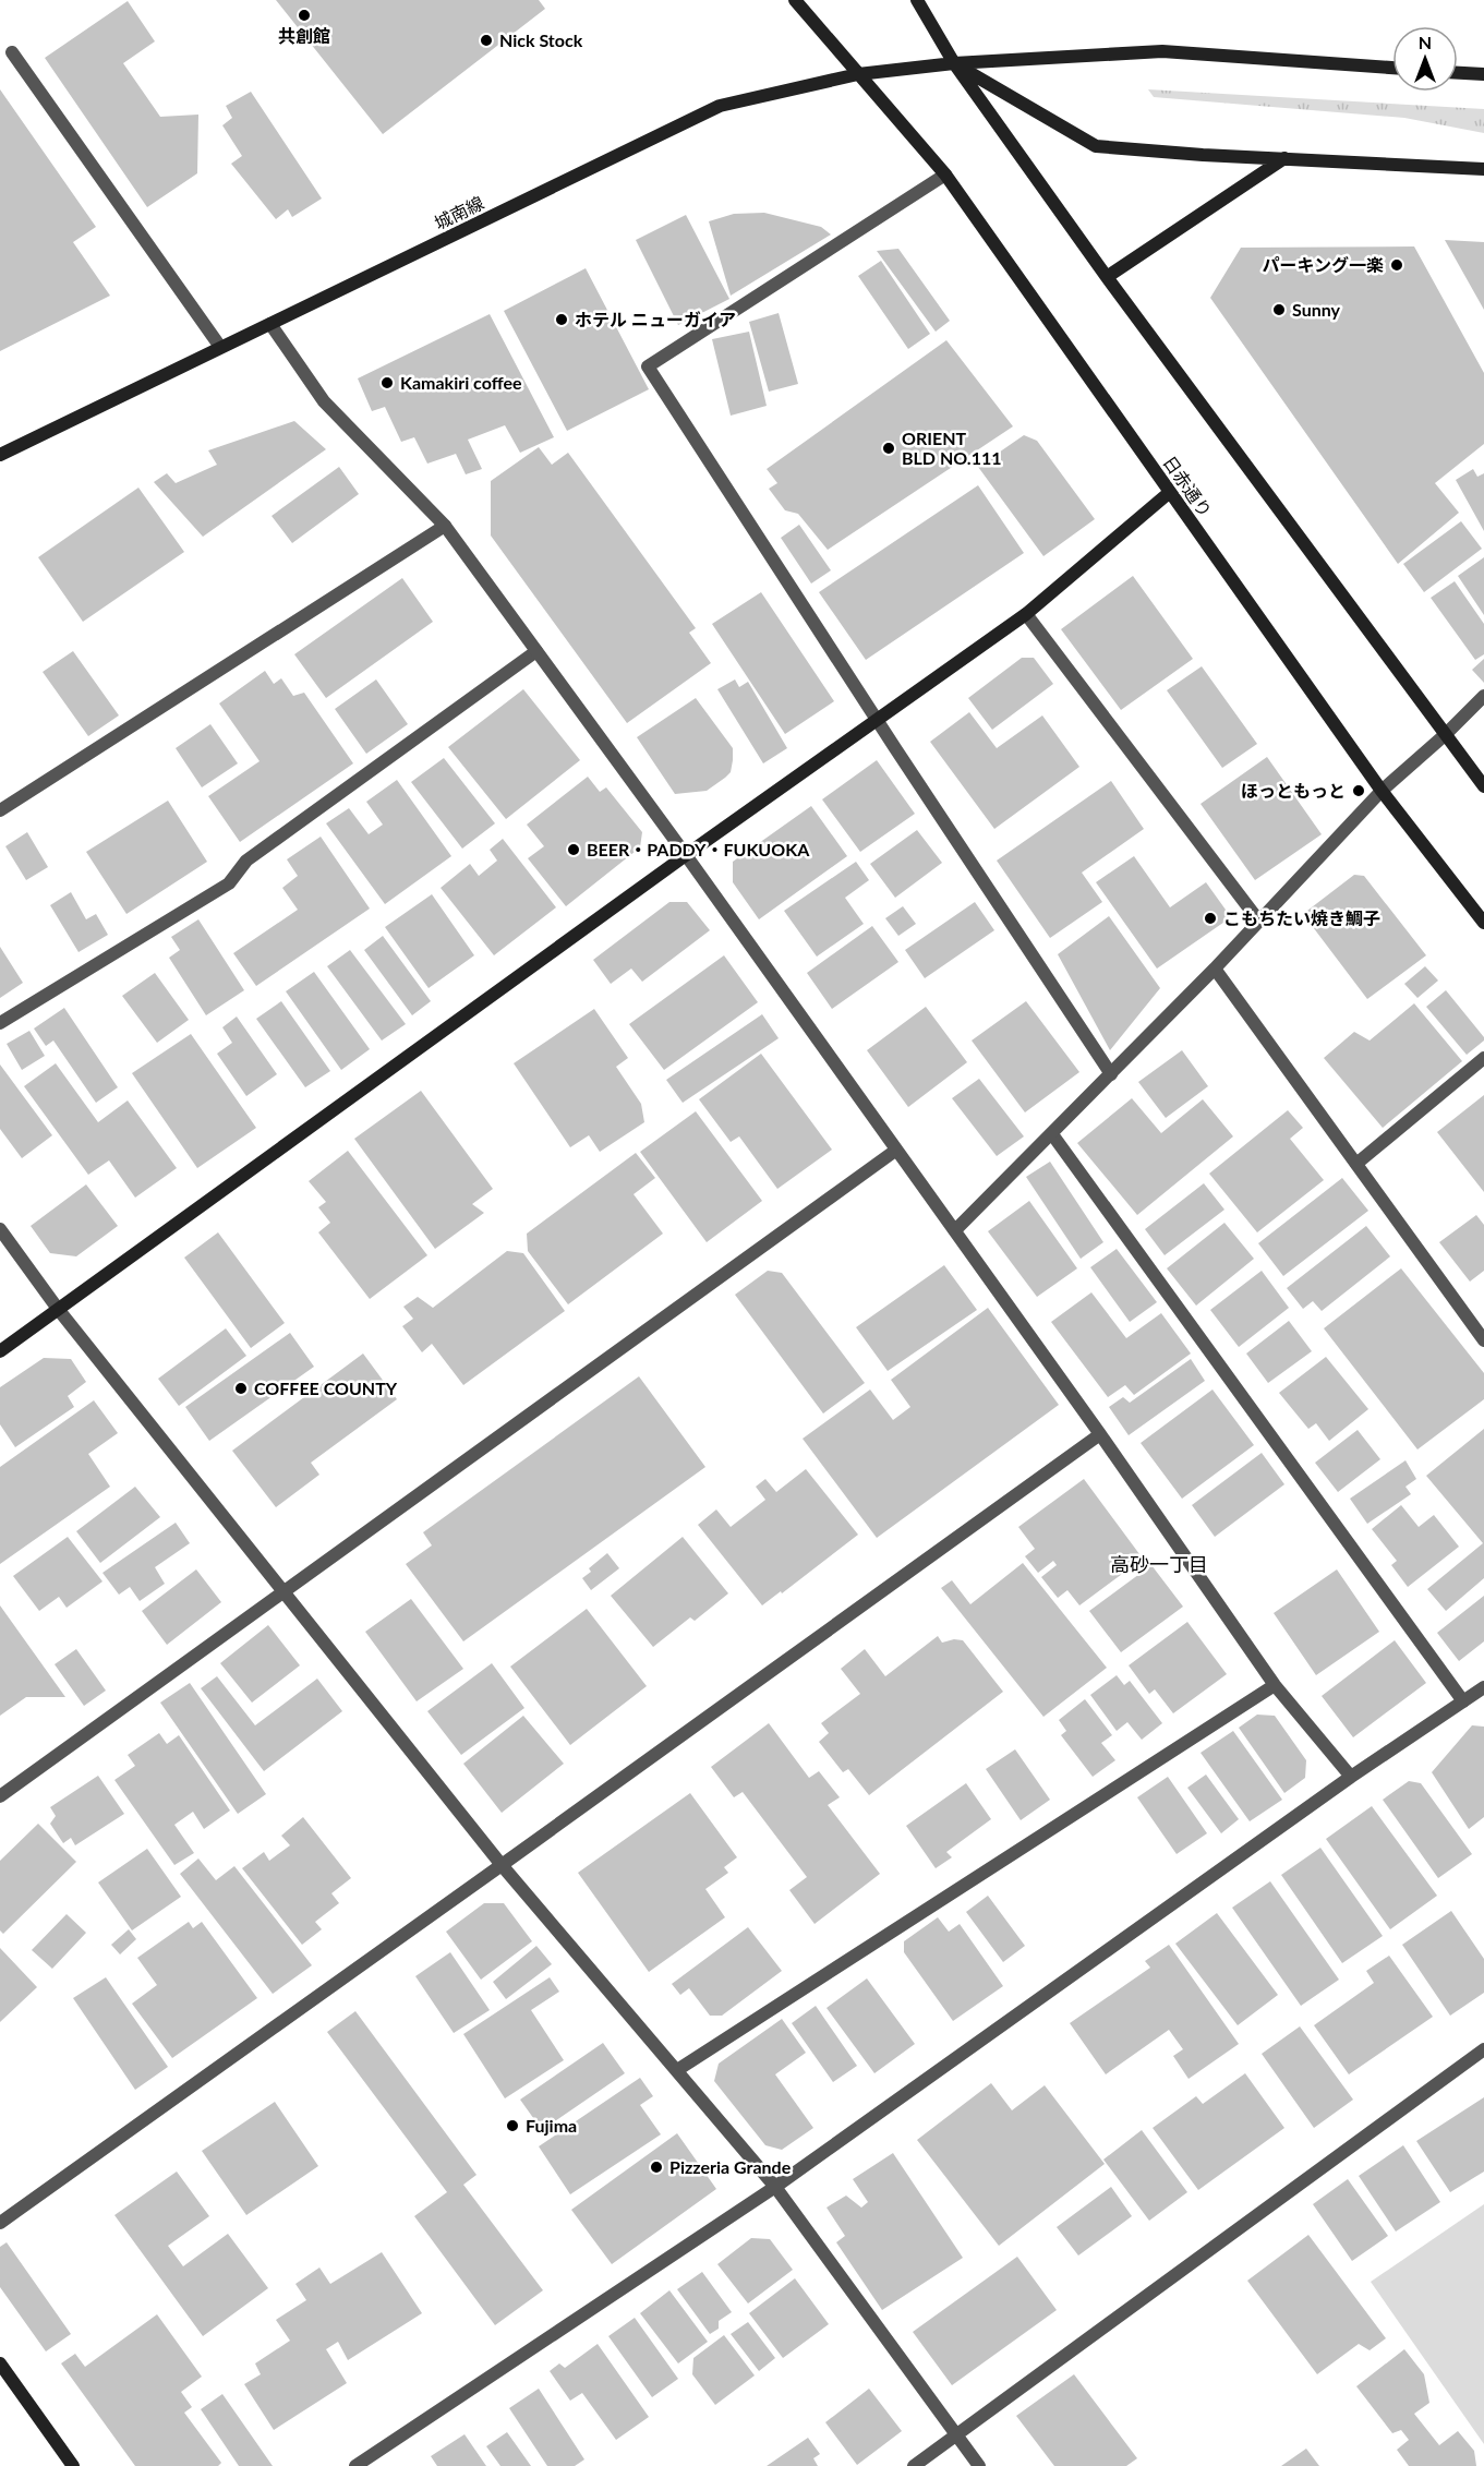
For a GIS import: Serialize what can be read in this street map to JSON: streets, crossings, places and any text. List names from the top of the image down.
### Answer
{
  "streets": {
    "street": ["城南線", "日赤通り"]
  },
  "crossings": [
    ["城南線", "日赤通り"]
  ],
  "districts": ["高砂一丁目"],
  "places": [
    "共創館",
    "Nick Stock",
    "パーキング一楽",
    "Sunny",
    "ホテル ニューガイア",
    "Kamakiri coffee",
    "ORIENT BLD NO.111",
    "ほっともっと",
    "BEER・PADDY・FUKUOKA",
    "こもちたい焼き鯛子",
    "COFFEE COUNTY",
    "Fujima",
    "Pizzeria Grande"
  ],
  "north": "top"
}
